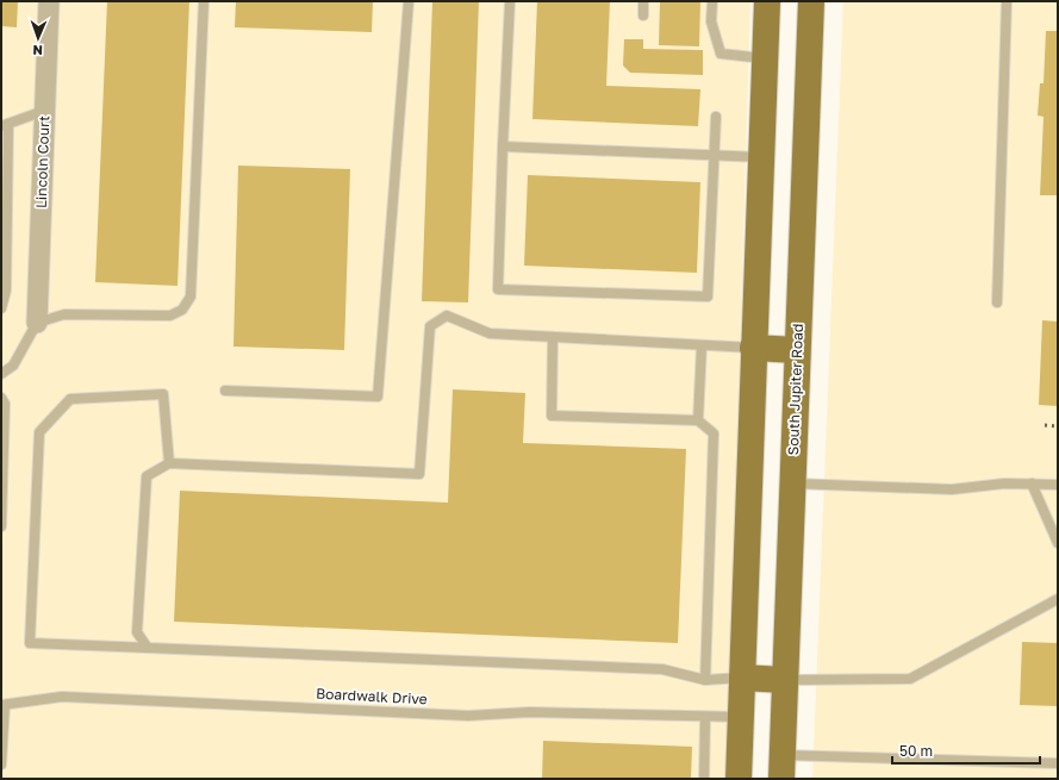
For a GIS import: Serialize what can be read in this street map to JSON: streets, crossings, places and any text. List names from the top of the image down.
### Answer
{
  "streets": {
    "main road": ["South Jupiter Road"],
    "street": ["Lincoln Court"],
    "lane": ["Boardwalk Drive"]
  },
  "scale_bar": "50 m",
  "north": "bottom"
}
